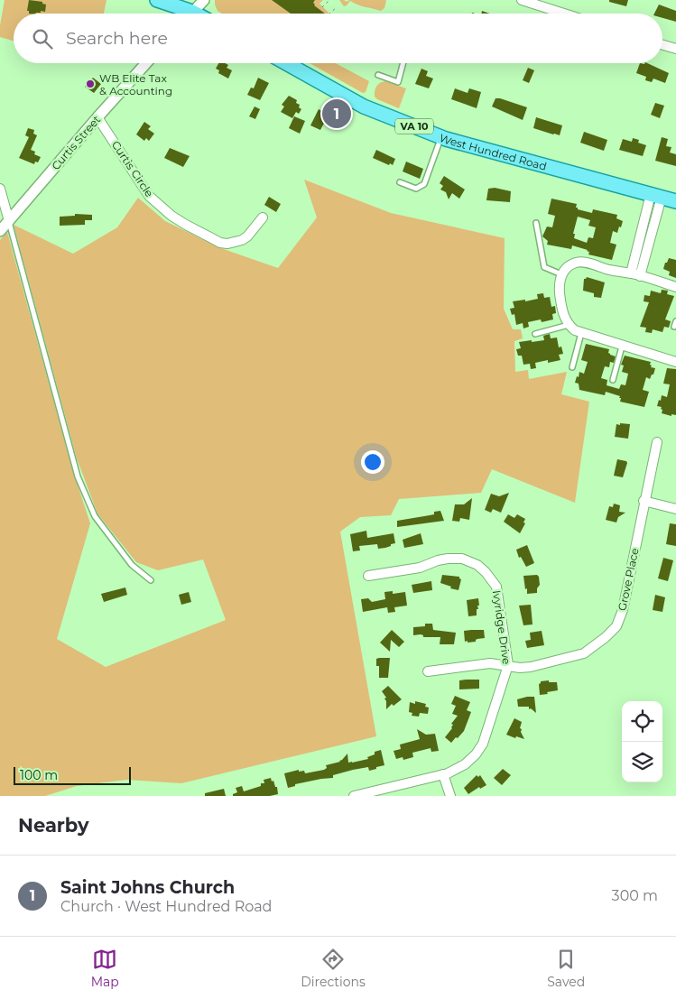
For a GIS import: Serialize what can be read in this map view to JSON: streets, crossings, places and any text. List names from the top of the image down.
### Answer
{
  "streets": {
    "main road": ["VA 10", "West Hundred Road"],
    "street": [
      "Curtis Street",
      "Curtis Circle",
      "Grove Place",
      "Ivyridge Drive"
    ]
  },
  "crossings": [
    ["Curtis Street", "Curtis Circle"],
    ["Grove Place", "Ivyridge Drive"]
  ],
  "places": ["WB Elite Tax & Accounting"],
  "scale_bar": "100 m",
  "page": {
    "search": "Search here",
    "pins": "1",
    "scale": "100 m",
    "heading": "Nearby",
    "list": [
      {
        "mark": "1",
        "name": "Saint Johns Church",
        "note": "Church · West Hundred Road",
        "value": "300 m"
      }
    ],
    "nav": ["Map", "Directions", "Saved"]
  }
}
